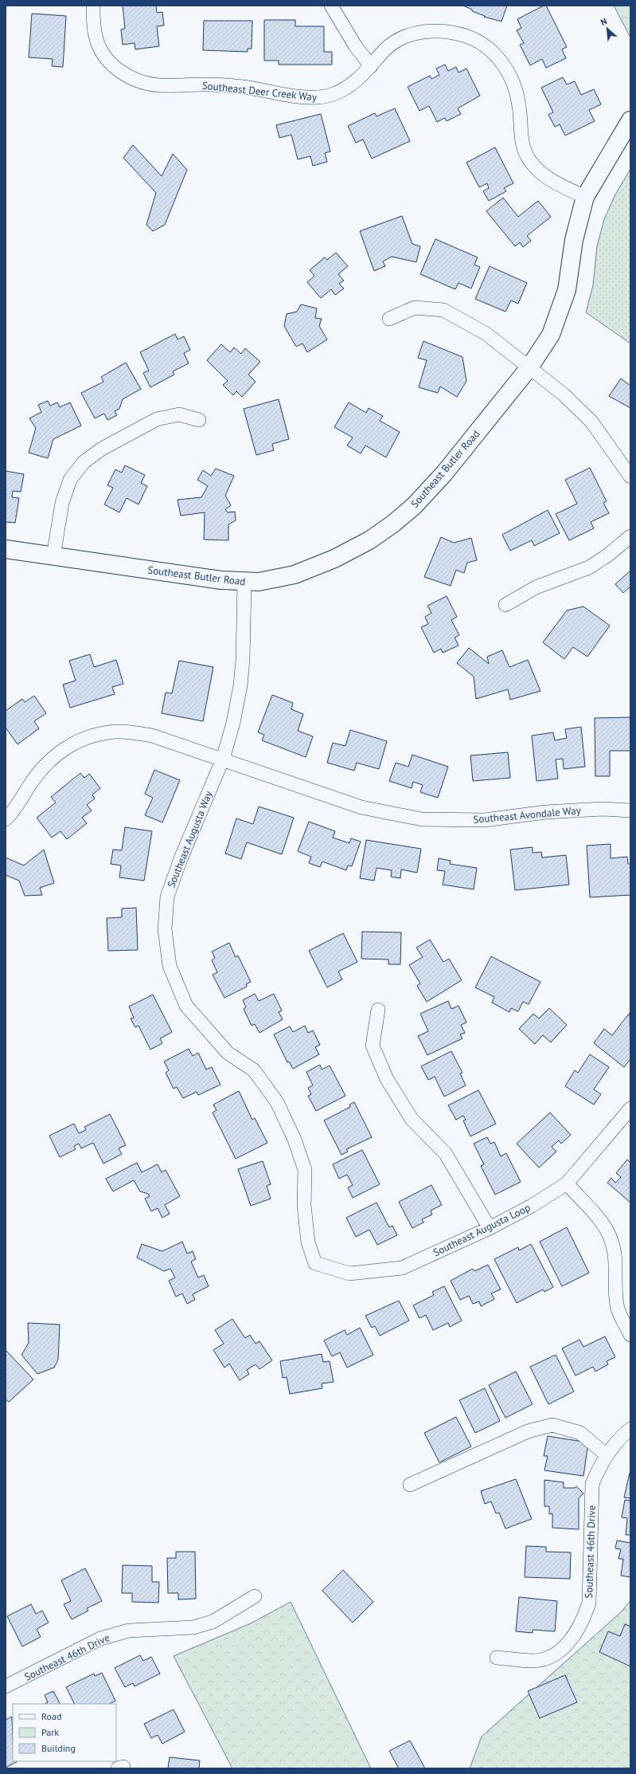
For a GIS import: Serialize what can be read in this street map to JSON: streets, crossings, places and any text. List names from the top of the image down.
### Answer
{
  "streets": {
    "main road": ["Southeast Butler Road"],
    "street": [
      "Southeast Deer Creek Way",
      "Southeast Avondale Way",
      "Southeast Augusta Way",
      "Southeast Augusta Loop",
      "Southeast 46th Drive"
    ]
  },
  "crossings": [
    ["Southeast Deer Creek Way", "Southeast Butler Road"],
    ["Southeast Butler Road", "Southeast Augusta Way"],
    ["Southeast Avondale Way", "Southeast Augusta Way"],
    ["Southeast Augusta Way", "Southeast Augusta Loop"]
  ],
  "legend": ["Road", "Park", "Building"],
  "north": "top left"
}
